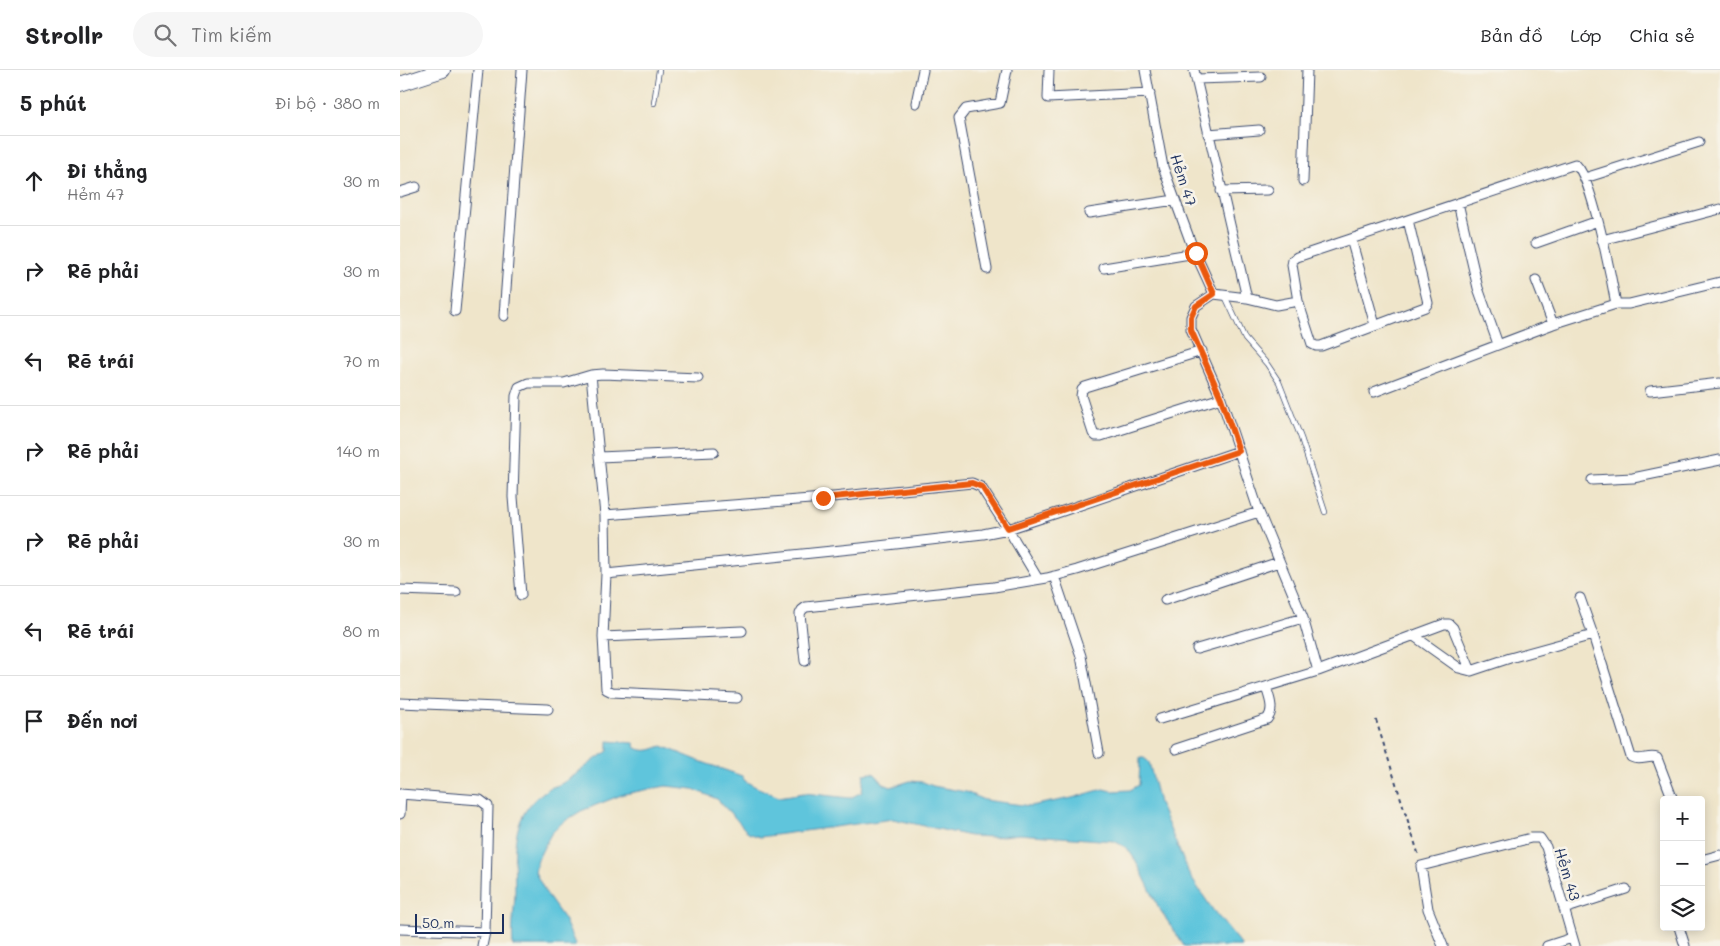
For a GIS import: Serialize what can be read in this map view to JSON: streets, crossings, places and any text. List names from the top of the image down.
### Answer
{
  "streets": {
    "street": ["Hẻm 47", "Hẻm 43"]
  },
  "scale_bar": "50 m",
  "page": {
    "header": "Strollr",
    "search": "Tìm kiếm",
    "nav": ["Bản đồ", "Lớp", "Chia sẻ"],
    "heading": ["5 phút", "Đi bộ · 380 m"],
    "list": [
      ["Đi thẳng", "Hẻm 47", "30 m"],
      ["Rẽ phải", "30 m"],
      ["Rẽ trái", "70 m"],
      ["Rẽ phải", "140 m"],
      ["Rẽ phải", "30 m"],
      ["Rẽ trái", "80 m"],
      "Đến nơi"
    ],
    "map_buttons": ["+", "−"],
    "scale": "50 m"
  }
}
